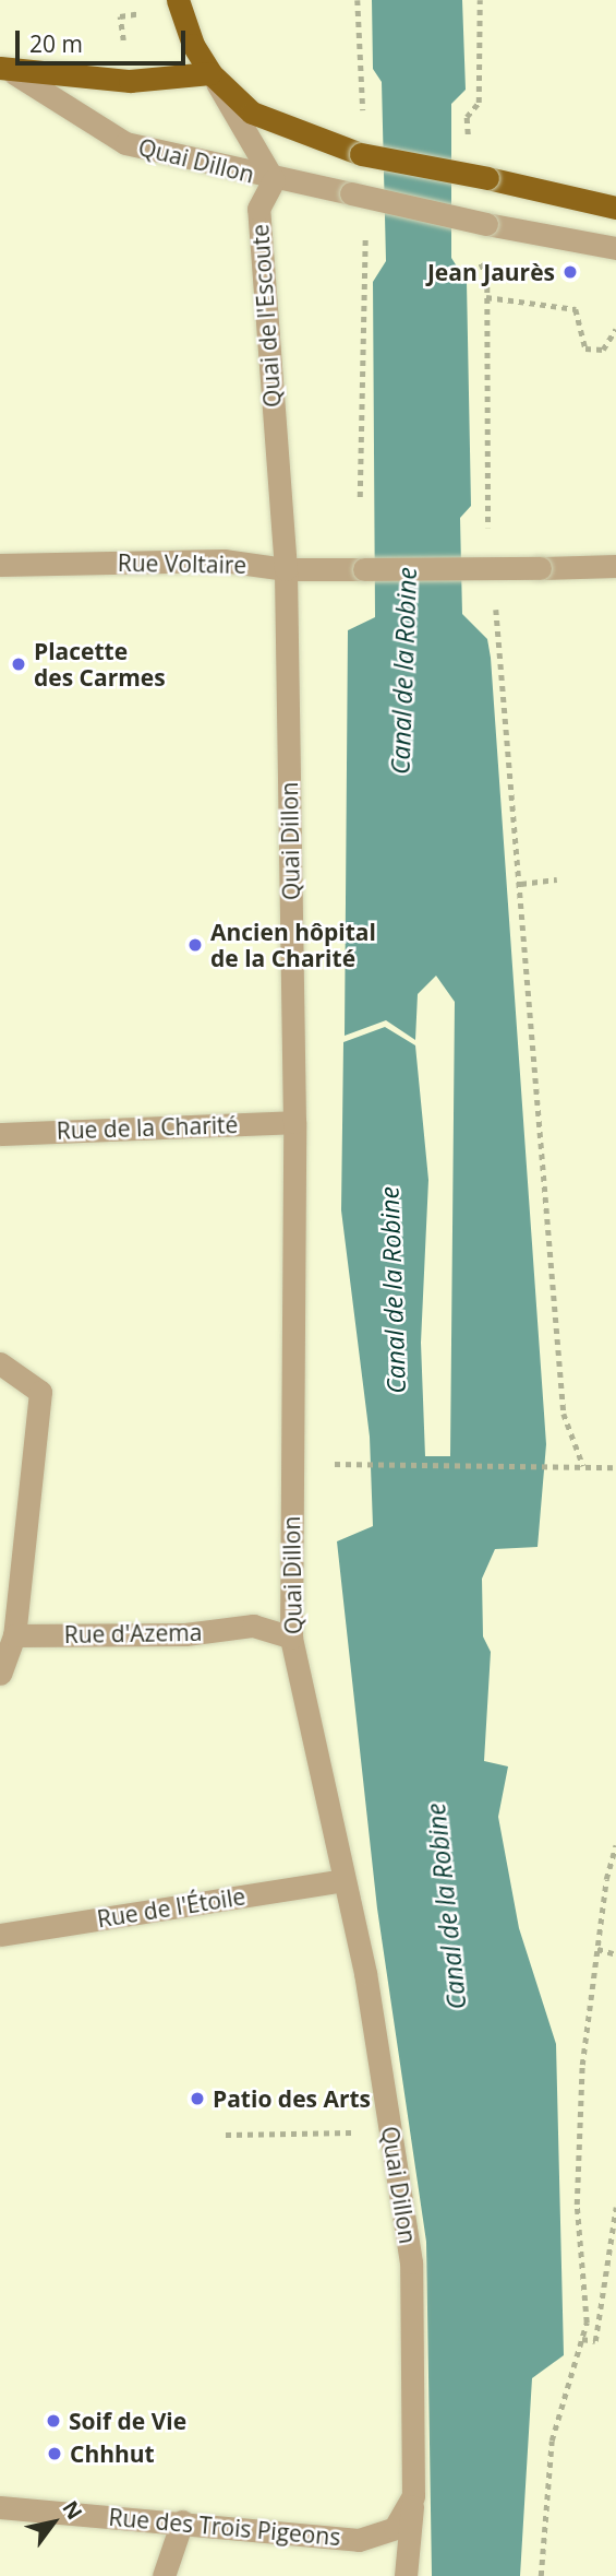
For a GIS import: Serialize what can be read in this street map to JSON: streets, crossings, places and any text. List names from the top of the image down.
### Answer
{
  "streets": {
    "street": [
      "Quai Dillon",
      "Quai de l'Escoute",
      "Rue Voltaire",
      "Rue de la Charité",
      "Rue d'Azema",
      "Rue de l'Étoile",
      "Rue des Trois Pigeons"
    ]
  },
  "crossings": [
    ["Quai Dillon", "Quai de l'Escoute"],
    ["Quai Dillon", "Rue Voltaire"],
    ["Quai Dillon", "Rue de la Charité"],
    ["Quai Dillon", "Rue d'Azema"],
    ["Quai Dillon", "Rue de l'Étoile"],
    ["Quai Dillon", "Rue des Trois Pigeons"],
    ["Quai de l'Escoute", "Rue Voltaire"]
  ],
  "water": ["Canal de la Robine"],
  "places": [
    "Jean Jaurès",
    "Placette des Carmes",
    "Ancien hôpital de la Charité",
    "Patio des Arts",
    "Soif de Vie",
    "Chhhut"
  ],
  "scale_bar": "20 m",
  "north": "top right"
}
